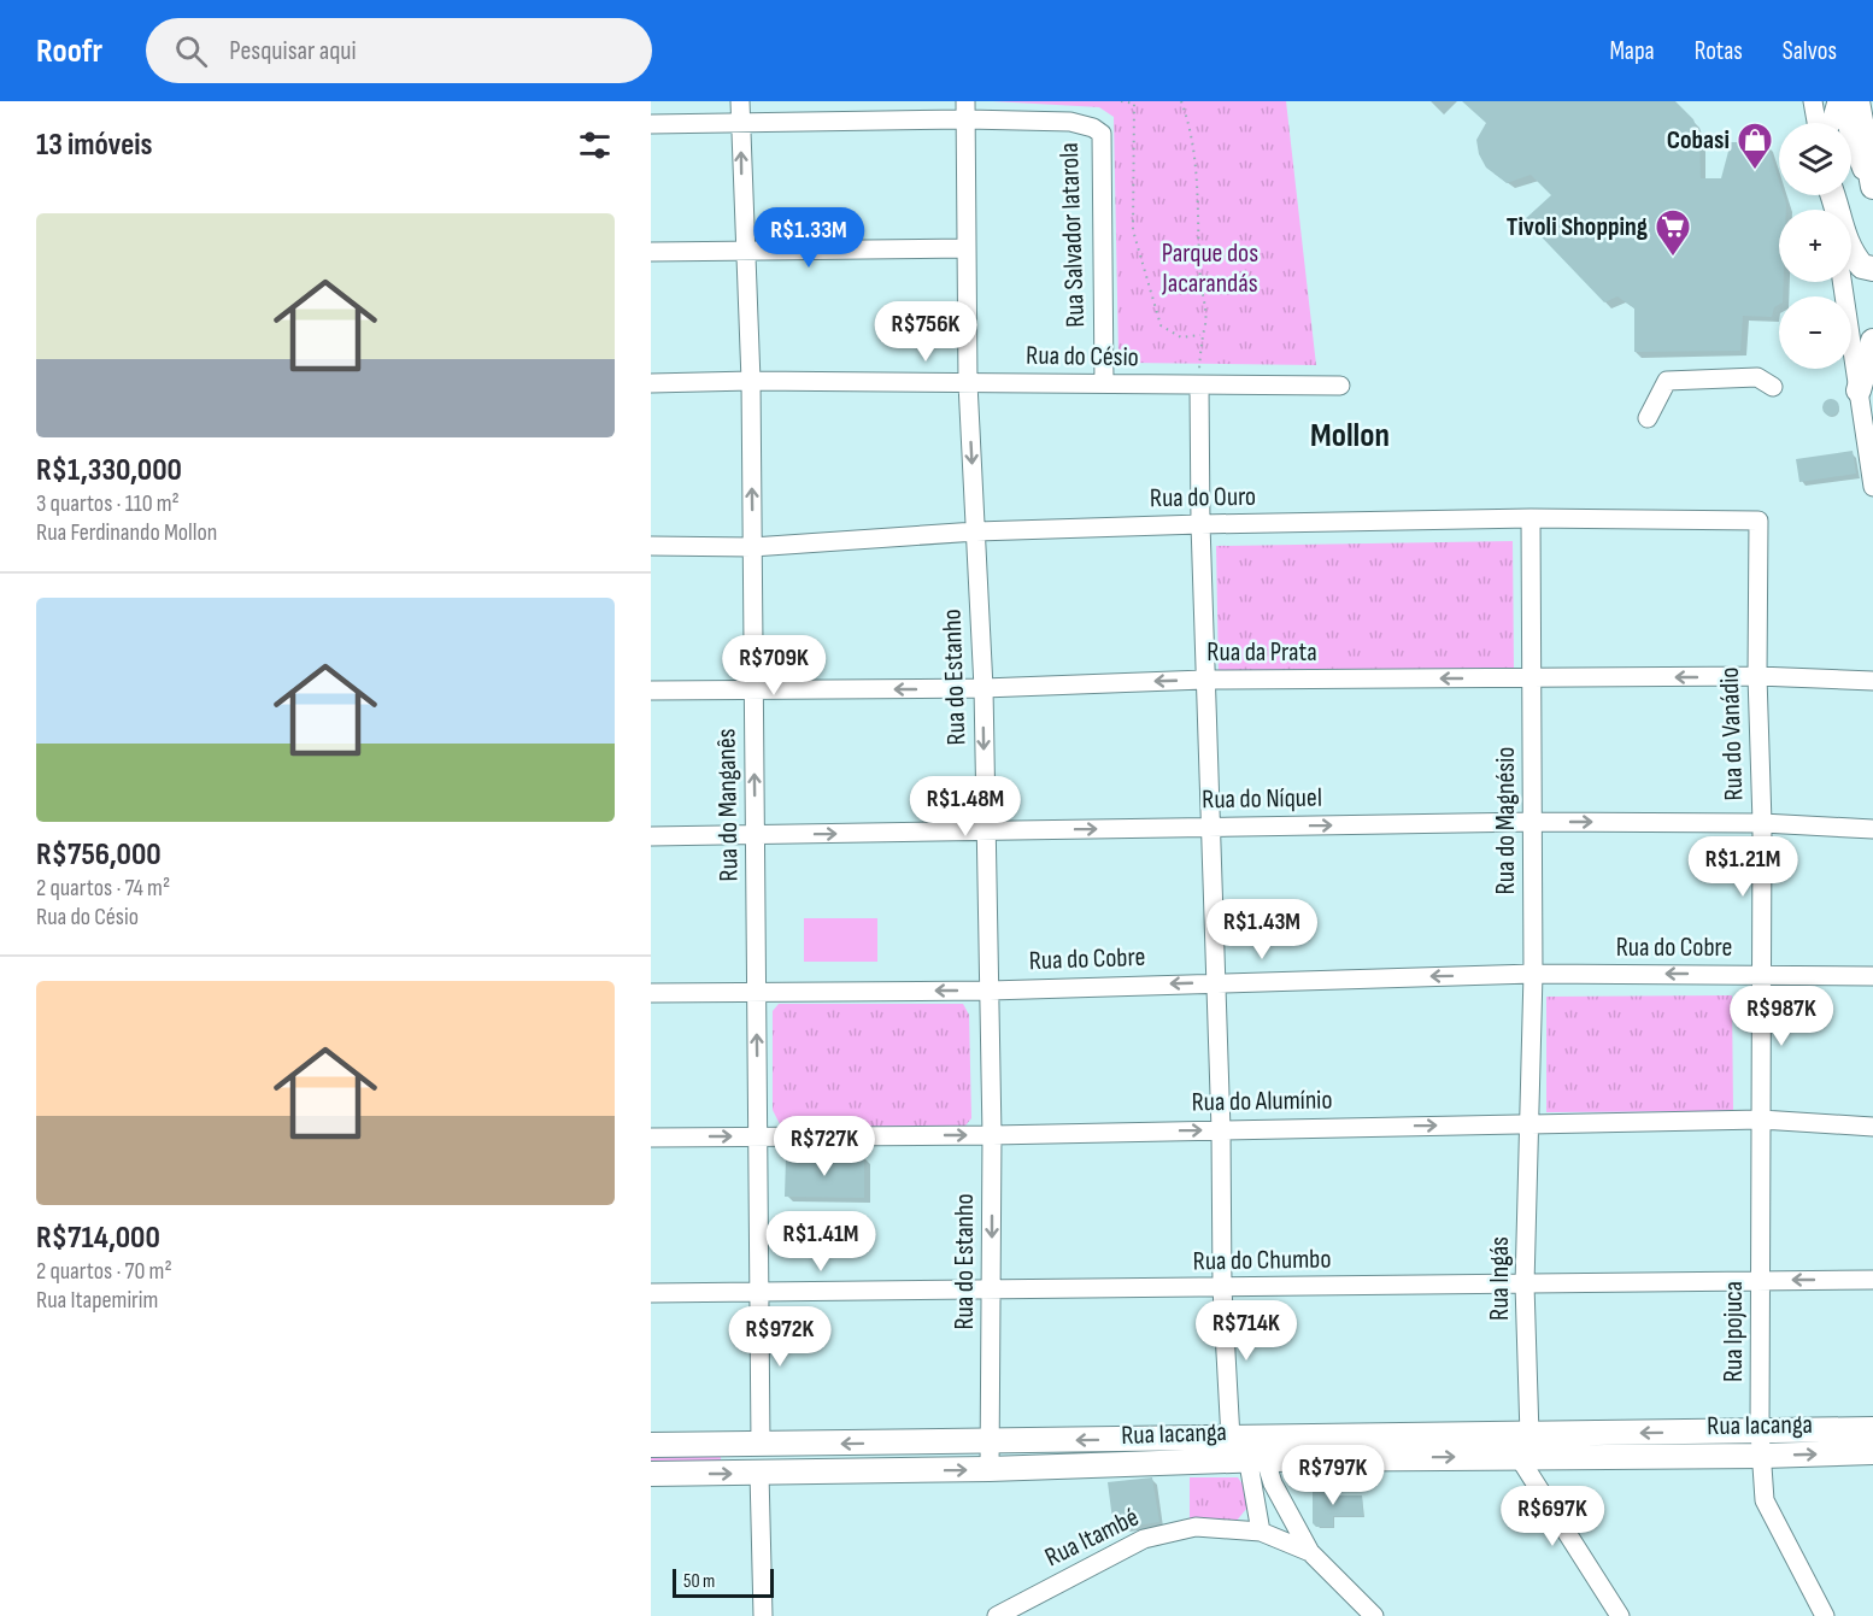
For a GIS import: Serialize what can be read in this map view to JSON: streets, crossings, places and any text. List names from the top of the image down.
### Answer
{
  "streets": {
    "main road": ["Rua Iacanga"],
    "street": [
      "Rua Salvador Iatarola",
      "Rua do Césio",
      "Rua do Ouro",
      "Rua da Prata",
      "Rua do Estanho",
      "Rua do Vanádio",
      "Rua do Níquel",
      "Rua do Manganês",
      "Rua do Magnésio",
      "Rua do Cobre",
      "Rua do Alumínio",
      "Rua do Chumbo",
      "Rua Ingás",
      "Rua Ipojuca",
      "Rua Itambé"
    ]
  },
  "crossings": [
    ["Rua Salvador Iatarola", "Rua do Césio"],
    ["Rua Salvador Iatarola", "Rua do Estanho"],
    ["Rua do Césio", "Rua do Estanho"],
    ["Rua do Césio", "Rua do Manganês"],
    ["Rua do Ouro", "Rua do Estanho"],
    ["Rua do Ouro", "Rua do Vanádio"],
    ["Rua do Ouro", "Rua do Manganês"],
    ["Rua do Ouro", "Rua do Magnésio"],
    ["Rua da Prata", "Rua do Estanho"],
    ["Rua da Prata", "Rua do Vanádio"],
    ["Rua da Prata", "Rua do Manganês"],
    ["Rua da Prata", "Rua do Magnésio"],
    ["Rua do Estanho", "Rua do Níquel"],
    ["Rua do Estanho", "Rua do Cobre"],
    ["Rua do Estanho", "Rua do Alumínio"],
    ["Rua do Estanho", "Rua do Chumbo"],
    ["Rua do Estanho", "Rua Iacanga"],
    ["Rua do Vanádio", "Rua do Níquel"],
    ["Rua do Vanádio", "Rua do Cobre"],
    ["Rua do Vanádio", "Rua do Alumínio"],
    ["Rua do Vanádio", "Rua Ipojuca"],
    ["Rua do Níquel", "Rua do Manganês"],
    ["Rua do Níquel", "Rua do Magnésio"],
    ["Rua do Manganês", "Rua do Cobre"],
    ["Rua do Manganês", "Rua do Alumínio"],
    ["Rua do Manganês", "Rua do Chumbo"],
    ["Rua do Manganês", "Rua Iacanga"],
    ["Rua do Magnésio", "Rua do Cobre"],
    ["Rua do Magnésio", "Rua do Alumínio"],
    ["Rua do Magnésio", "Rua Ingás"],
    ["Rua do Alumínio", "Rua Ingás"],
    ["Rua do Alumínio", "Rua Ipojuca"],
    ["Rua do Chumbo", "Rua Ingás"],
    ["Rua do Chumbo", "Rua Ipojuca"],
    ["Rua Ingás", "Rua Iacanga"],
    ["Rua Ipojuca", "Rua Iacanga"]
  ],
  "one_way": [
    "Rua da Prata",
    "Rua do Níquel",
    "Rua do Manganês",
    "Rua do Cobre",
    "Rua do Alumínio"
  ],
  "districts": ["Mollon"],
  "parks": ["Parque dos Jacarandás"],
  "places": {
    "shop": ["Cobasi"],
    "supermarket": ["Tivoli Shopping"]
  },
  "scale_bar": "50 m",
  "page": {
    "header": "Roofr",
    "search": "Pesquisar aqui",
    "nav": ["Mapa", "Rotas", "Salvos"],
    "heading": "13 imóveis",
    "map_buttons": ["+", "−"],
    "list": [
      {
        "name": "R$1,330,000",
        "note": "3 quartos · 110 m² · Rua Ferdinando Mollon"
      },
      {
        "name": "R$756,000",
        "note": "2 quartos · 74 m² · Rua do Césio"
      },
      {
        "name": "R$714,000",
        "note": "2 quartos · 70 m² · Rua Itapemirim"
      }
    ],
    "price": [
      "R$1.33M",
      "R$756K",
      "R$709K",
      "R$1.48M",
      "R$1.21M",
      "R$1.43M",
      "R$987K",
      "R$727K",
      "R$1.41M",
      "R$714K",
      "R$972K",
      "R$797K",
      "R$697K"
    ],
    "scale": "50 m"
  }
}
